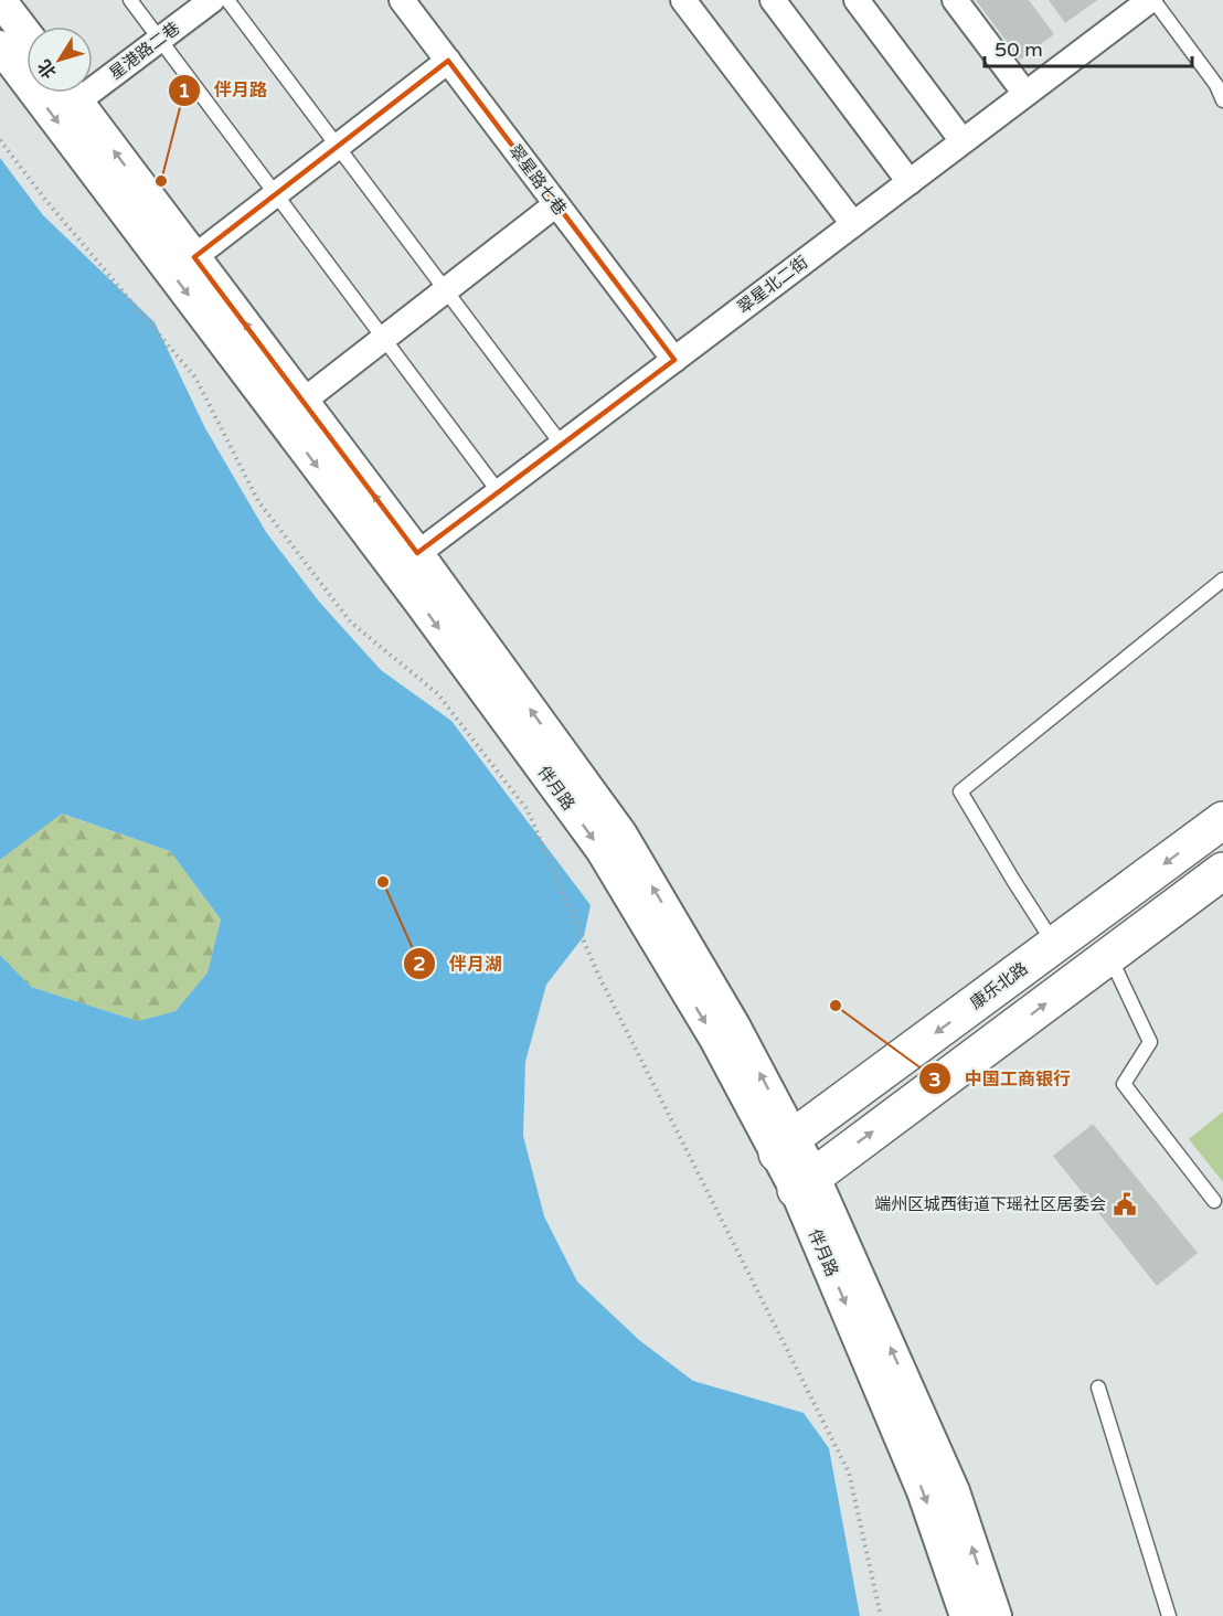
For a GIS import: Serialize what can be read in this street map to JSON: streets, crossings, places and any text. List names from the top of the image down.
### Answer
{
  "streets": {
    "main road": ["康乐北路"],
    "street": [
      "星港路二巷",
      "翠星路七巷",
      "翠星北二街",
      "伴月路"
    ]
  },
  "crossings": [
    ["翠星路七巷", "翠星北二街"],
    ["翠星北二街", "伴月路"],
    ["伴月路", "康乐北路"]
  ],
  "places": {
    "other": ["伴月路", "伴月湖", "中国工商银行"],
    "public building": ["端州区城西街道下瑶社区居委会"]
  },
  "scale_bar": "50 m",
  "north": "bottom left"
}
